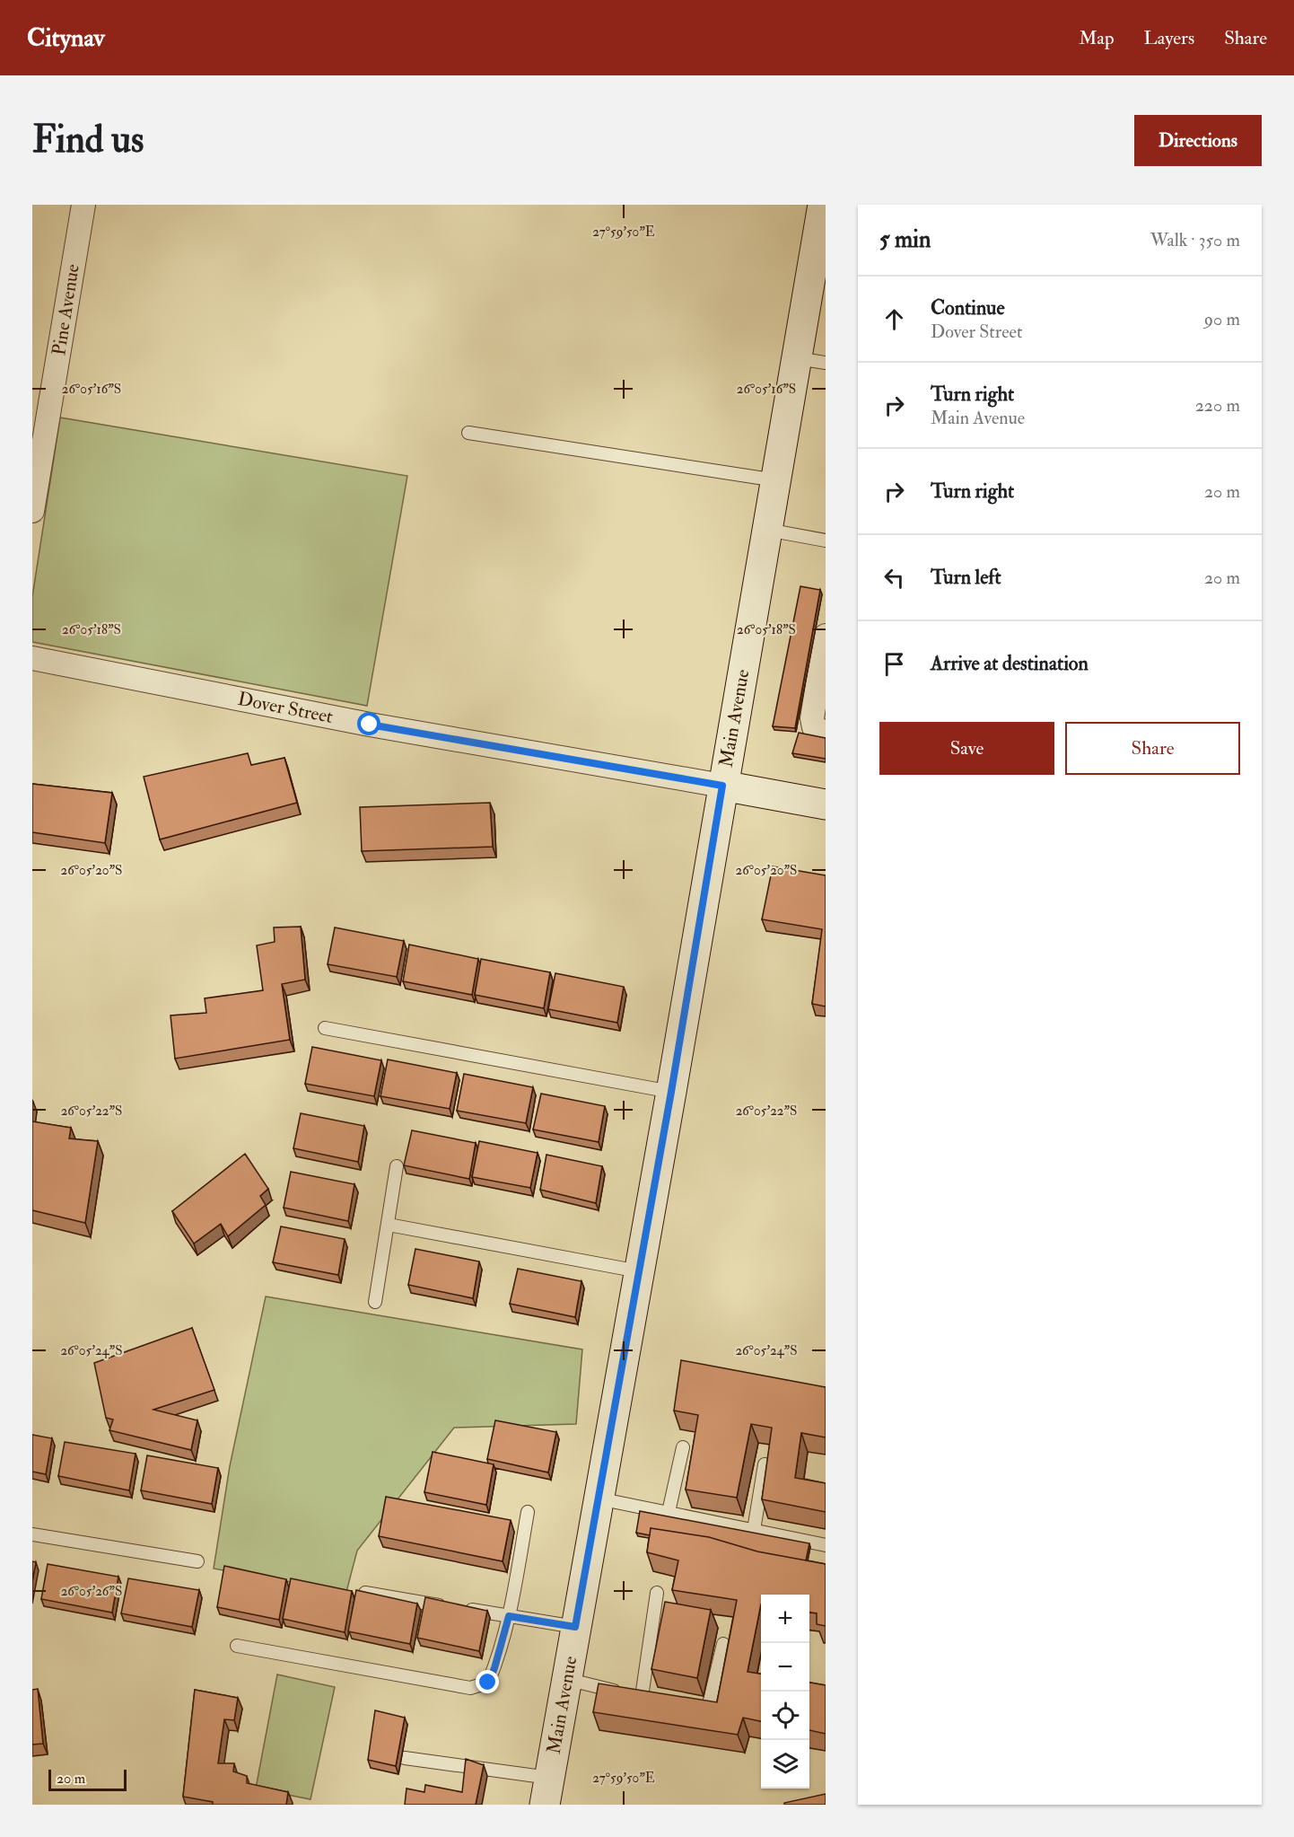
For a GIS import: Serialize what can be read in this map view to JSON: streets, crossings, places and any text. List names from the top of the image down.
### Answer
{
  "streets": {
    "street": ["Pine Avenue", "Dover Street", "Main Avenue"]
  },
  "crossings": [
    ["Dover Street", "Main Avenue"]
  ],
  "scale_bar": "20 m",
  "page": {
    "header": "Citynav",
    "nav": ["Map", "Layers", "Share"],
    "buttons": [
      "Directions",
      ["Save", "Share"]
    ],
    "title": "Find us",
    "heading": ["5 min", "Walk · 350 m"],
    "list": [
      ["Continue", "Dover Street", "90 m"],
      ["Turn right", "Main Avenue", "220 m"],
      ["Turn right", "20 m"],
      ["Turn left", "20 m"],
      "Arrive at destination"
    ],
    "map_buttons": ["+", "−"],
    "scale": "20 m"
  },
  "coordinates": [
    "27°59'50\"E",
    "26°05'16\"S",
    "26°05'18\"S",
    "26°05'20\"S",
    "26°05'22\"S",
    "26°05'24\"S",
    "26°05'26\"S"
  ]
}
